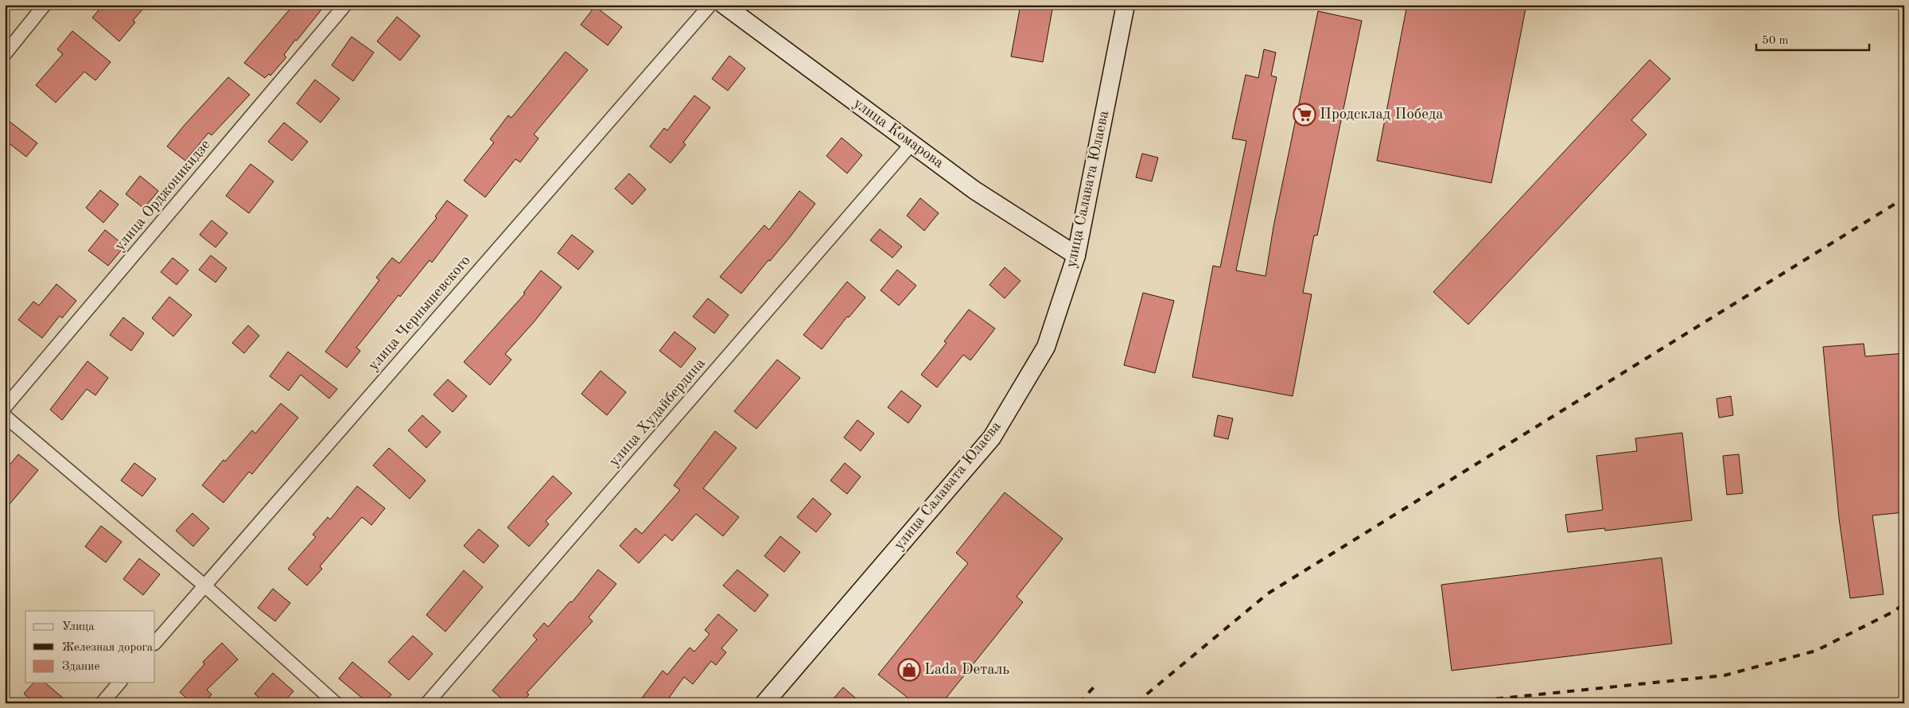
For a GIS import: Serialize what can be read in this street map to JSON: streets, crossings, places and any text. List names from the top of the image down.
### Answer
{
  "streets": {
    "street": [
      "улица Комарова",
      "улица Салавата Юлаева",
      "улица Орджоникидзе",
      "улица Чернышевского",
      "улица Худайбердина"
    ]
  },
  "crossings": [
    ["улица Комарова", "улица Салавата Юлаева"],
    ["улица Комарова", "улица Худайбердина"]
  ],
  "places": {
    "supermarket": ["Продсклад Победа"],
    "shop": ["Lada Dеталь"]
  },
  "legend": ["Улица", "Железная дорога", "Здание"],
  "scale_bar": "50 m"
}
